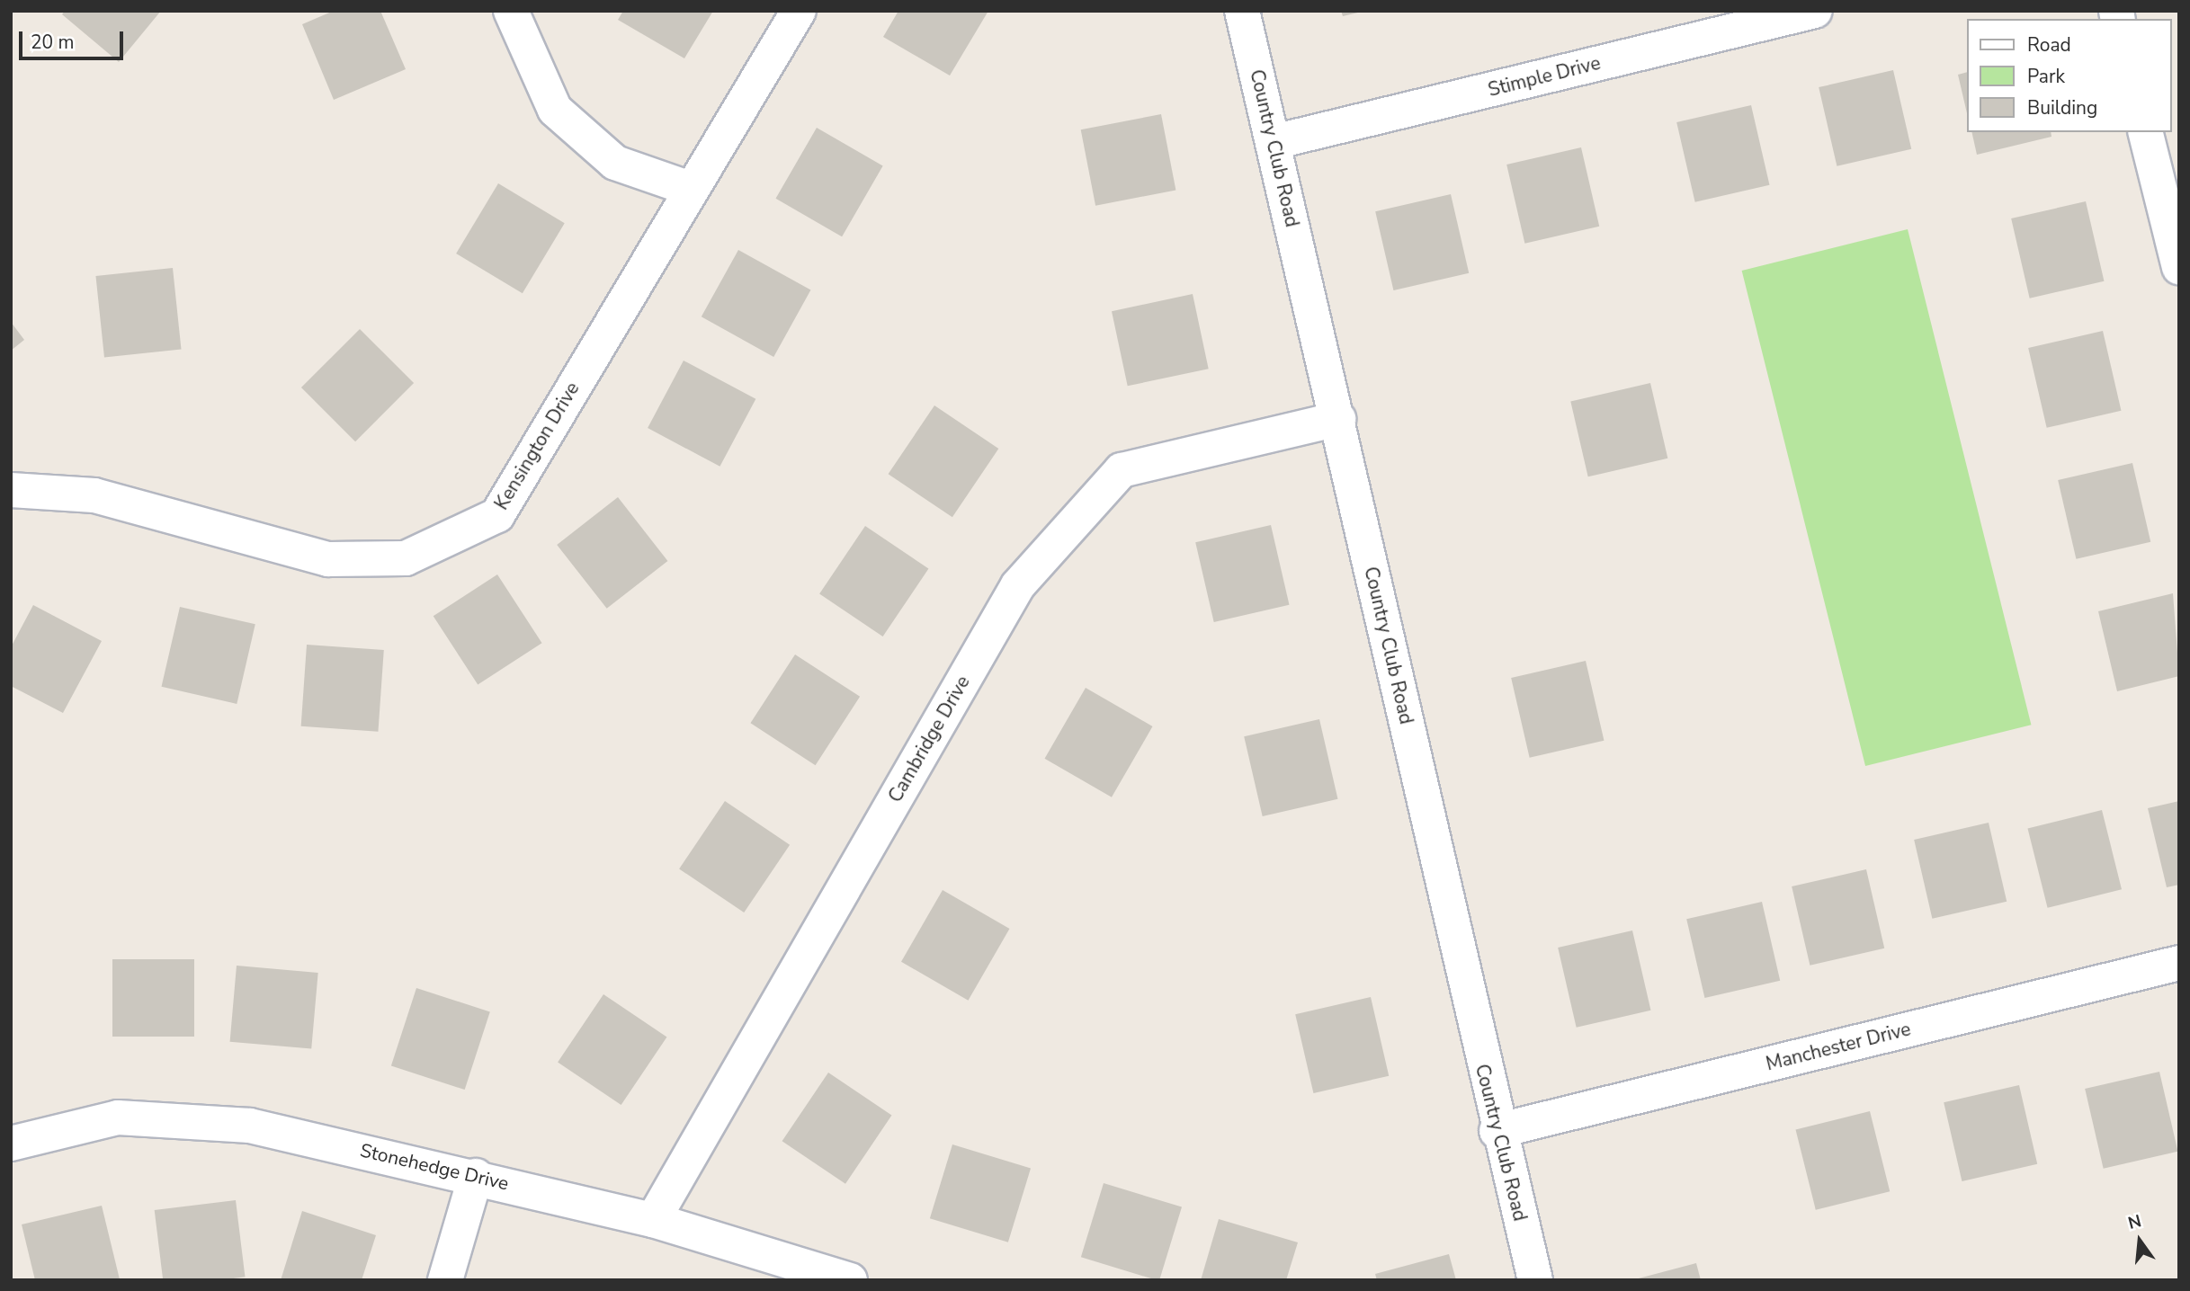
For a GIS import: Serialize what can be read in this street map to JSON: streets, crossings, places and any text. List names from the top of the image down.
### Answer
{
  "streets": {
    "street": [
      "Stimple Drive",
      "Country Club Road",
      "Kensington Drive",
      "Cambridge Drive",
      "Manchester Drive",
      "Stonehedge Drive"
    ]
  },
  "crossings": [
    ["Stimple Drive", "Country Club Road"],
    ["Country Club Road", "Cambridge Drive"],
    ["Country Club Road", "Manchester Drive"],
    ["Cambridge Drive", "Stonehedge Drive"]
  ],
  "legend": ["Road", "Park", "Building"],
  "scale_bar": "20 m",
  "north": "top"
}
